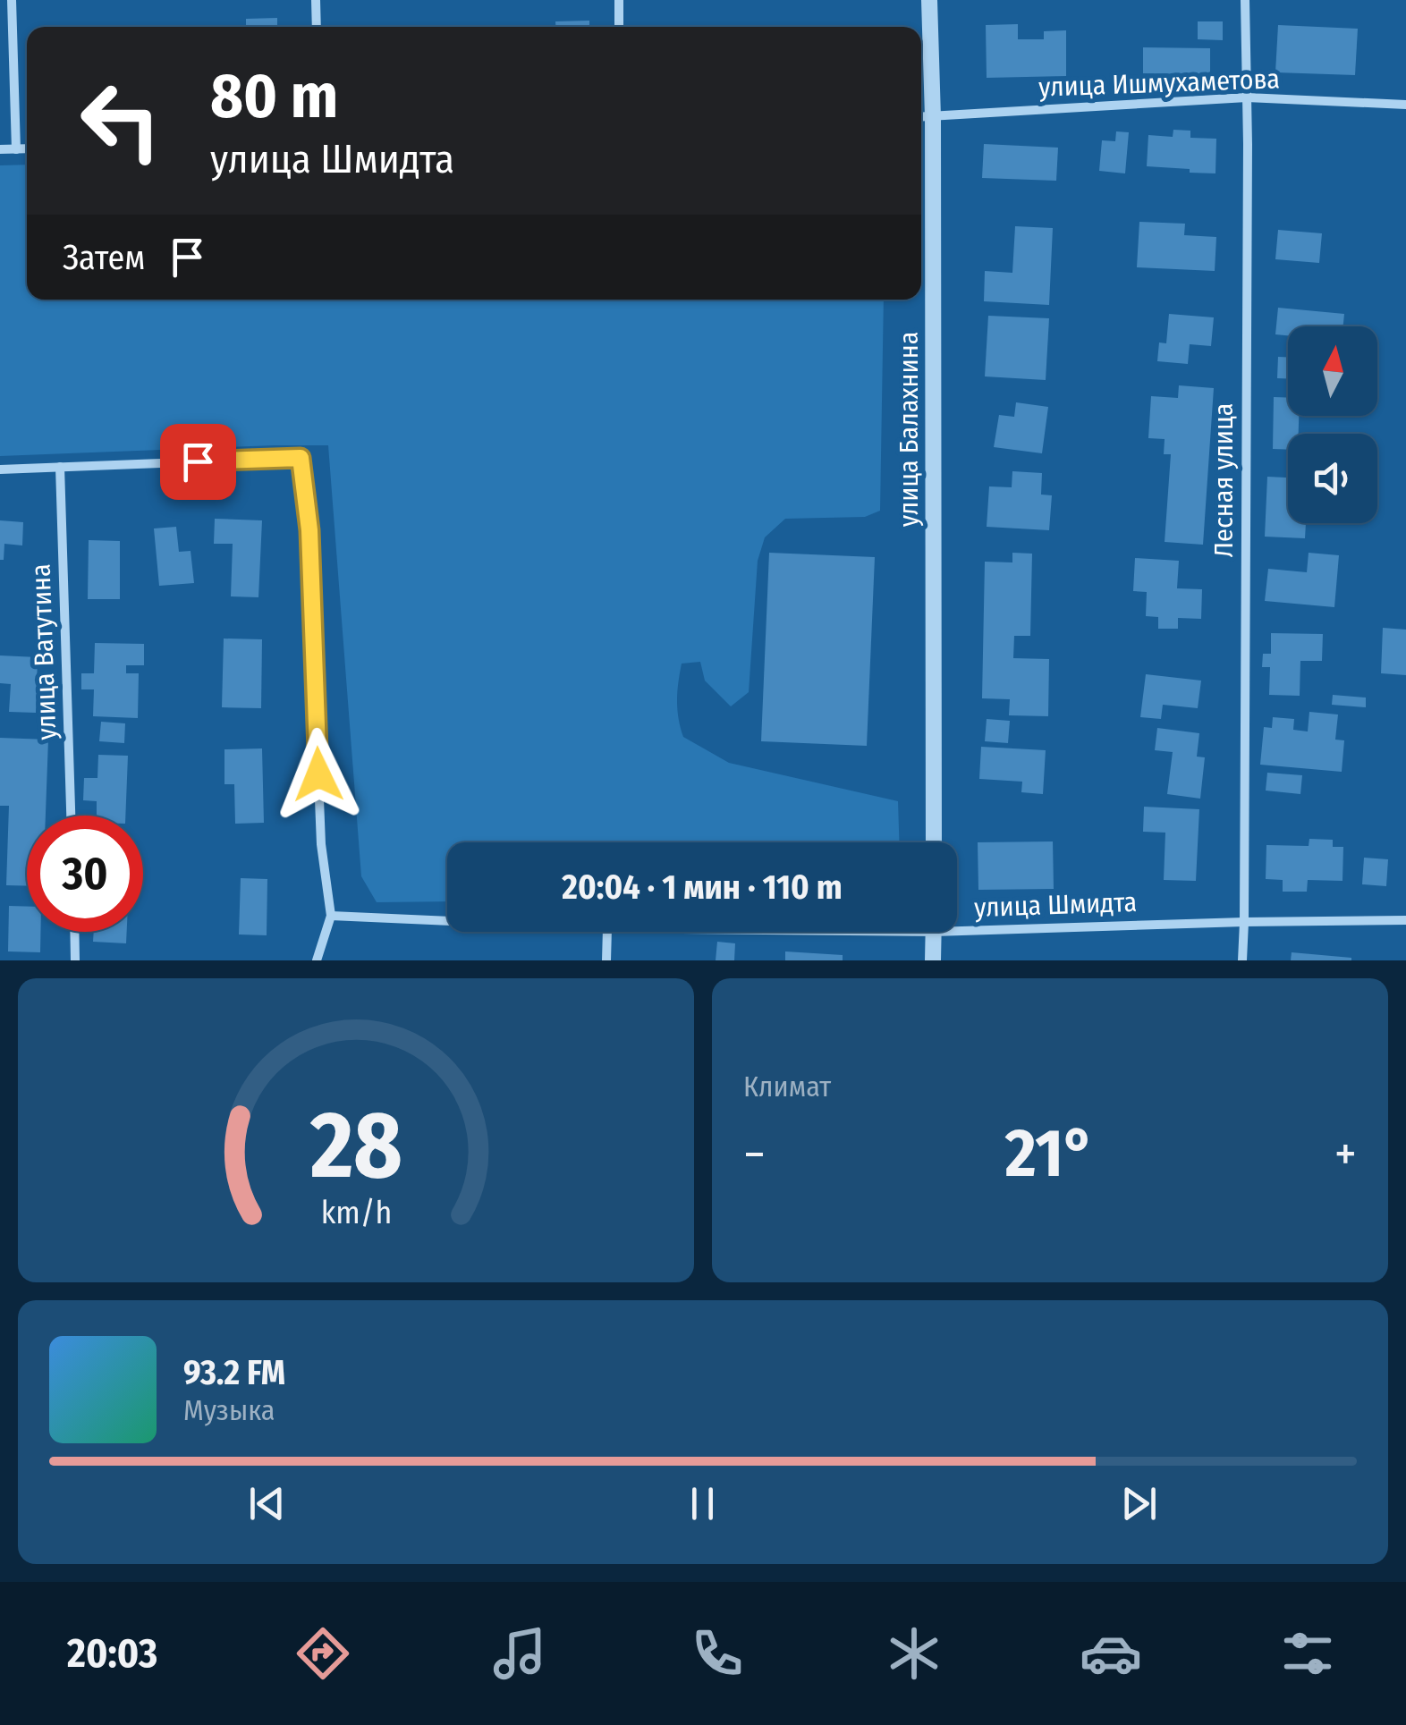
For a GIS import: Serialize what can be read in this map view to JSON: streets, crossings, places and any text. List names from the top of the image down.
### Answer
{
  "streets": {
    "street": [
      "улица Ишмухаметова",
      "улица Балахнина",
      "Лесная улица",
      "улица Ватутина",
      "улица Шмидта"
    ]
  },
  "crossings": [
    ["улица Ишмухаметова", "улица Балахнина"],
    ["улица Ишмухаметова", "Лесная улица"],
    ["Лесная улица", "улица Шмидта"]
  ],
  "north": "top",
  "page": {
    "turn": ["80 m", "улица Шмидта"],
    "then": "Затем",
    "limit": "30",
    "trip": "20:04 · 1 мин · 110 m",
    "tile": "Климат",
    "heat": ["−", "21°", "+"],
    "song": ["93.2 FM", "Музыка"],
    "tabs": "20:03",
    "gauge": ["28", "km/h"]
  }
}
